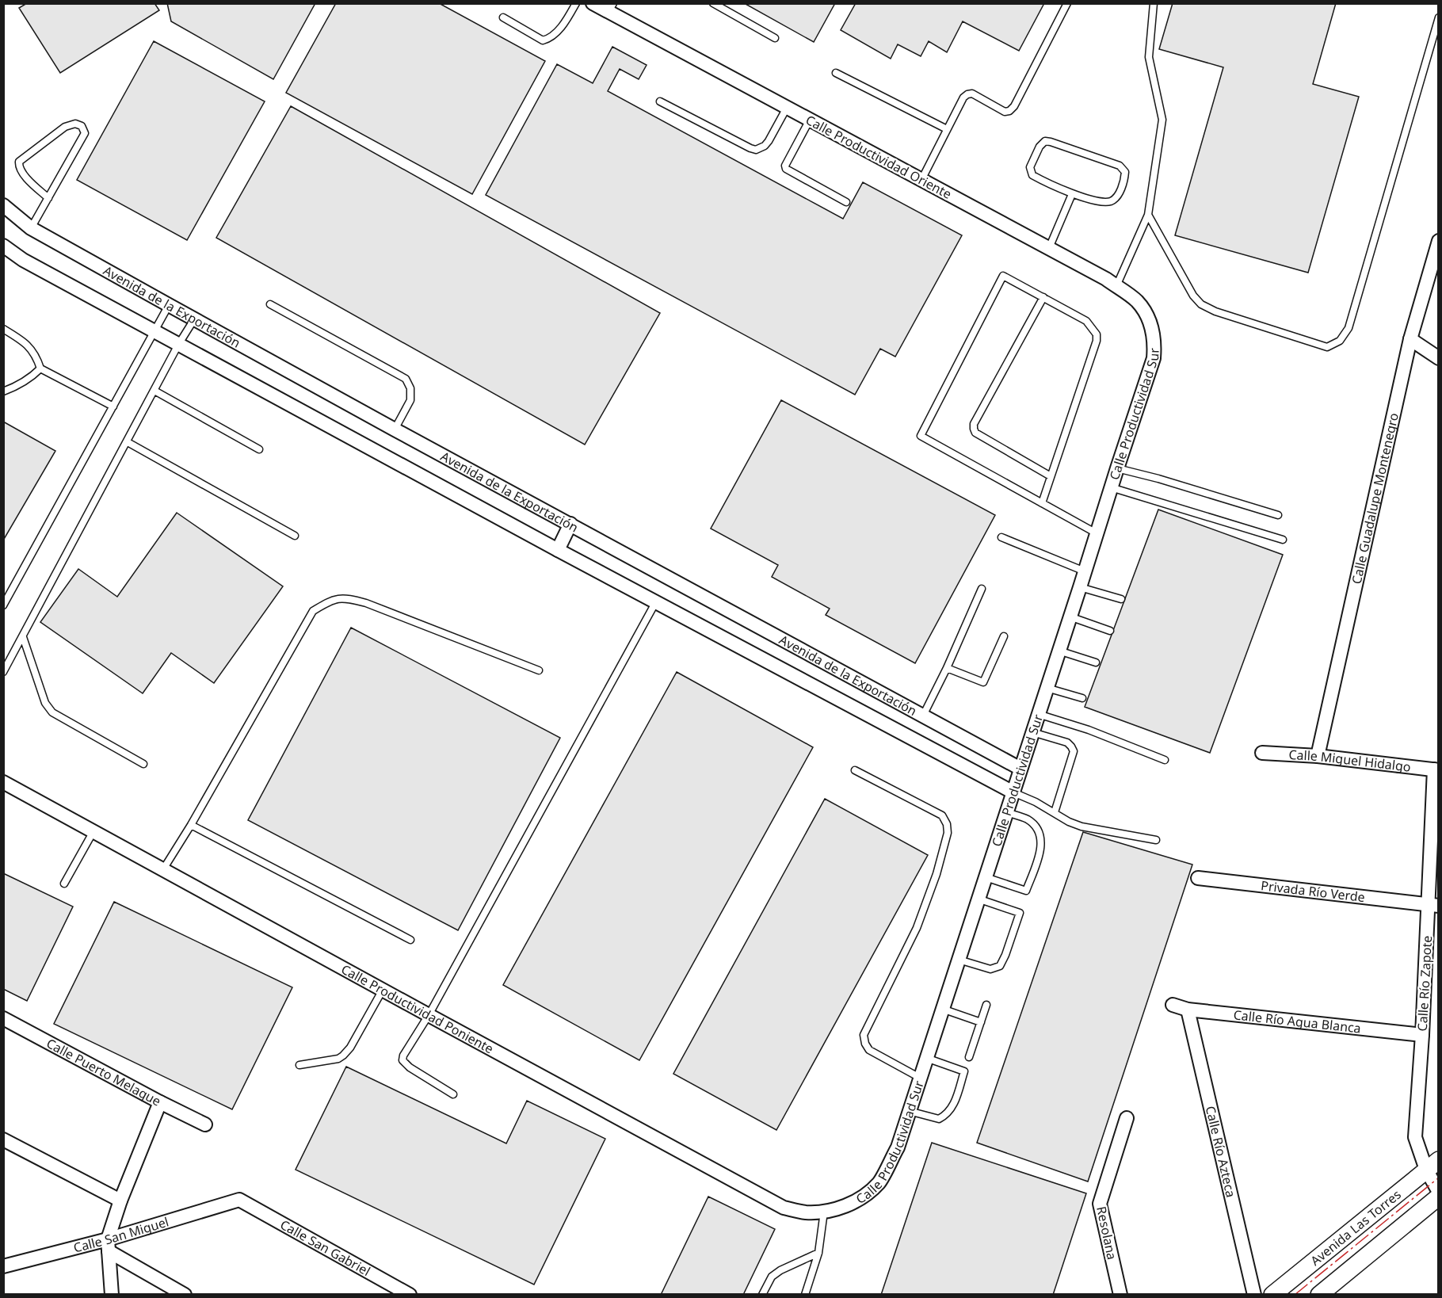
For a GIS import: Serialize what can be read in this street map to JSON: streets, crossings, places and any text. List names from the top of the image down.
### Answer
{
  "streets": {
    "street": [
      "Calle Productividad Oriente",
      "Avenida de la Exportación",
      "Calle Productividad Sur",
      "Calle Guadalupe Montenegro",
      "Calle Miguel Hidalgo",
      "Privada Río Verde",
      "Calle Río Zapote",
      "Calle Productividad Poniente",
      "Calle Río Agua Blanca",
      "Calle Puerto Melaque",
      "Calle Río Azteca",
      "Avenida Las Torres",
      "Resolana",
      "Calle San Miguel",
      "Calle San Gabriel"
    ]
  },
  "crossings": [
    ["Calle Productividad Oriente", "Calle Productividad Sur"],
    ["Avenida de la Exportación", "Calle Productividad Sur"],
    ["Calle Productividad Sur", "Calle Productividad Poniente"],
    ["Calle Guadalupe Montenegro", "Calle Miguel Hidalgo"],
    ["Calle Miguel Hidalgo", "Calle Río Zapote"],
    ["Privada Río Verde", "Calle Río Zapote"],
    ["Calle Río Zapote", "Calle Río Agua Blanca"],
    ["Calle Río Zapote", "Avenida Las Torres"],
    ["Calle Río Agua Blanca", "Calle Río Azteca"],
    ["Calle San Miguel", "Calle San Gabriel"]
  ]
}
